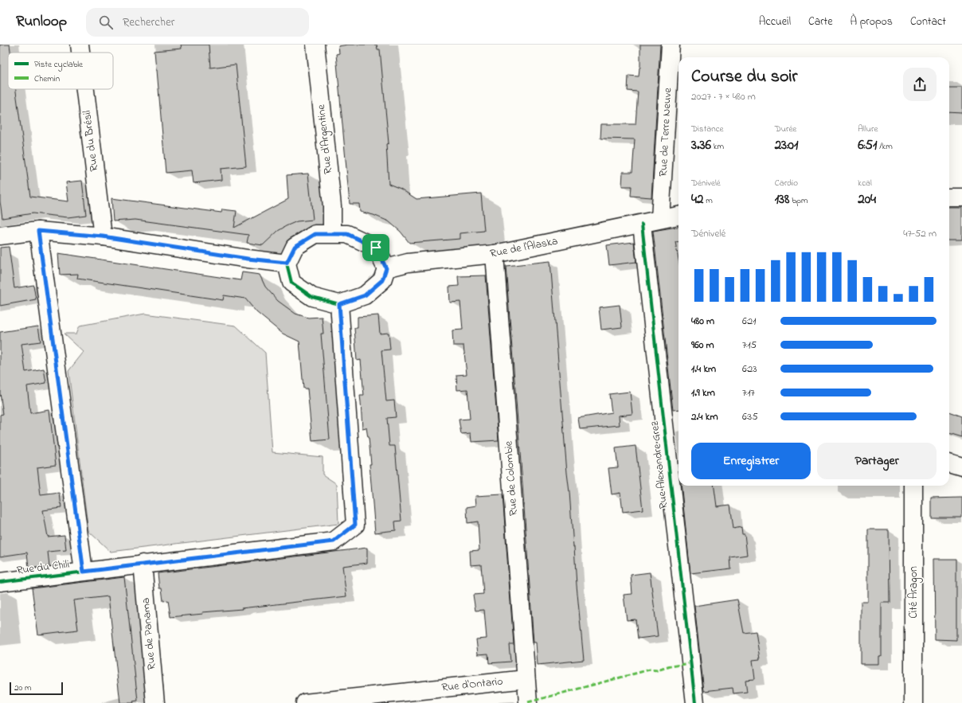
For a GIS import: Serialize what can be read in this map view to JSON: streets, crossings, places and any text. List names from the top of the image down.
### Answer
{
  "streets": {
    "street": [
      "Rue de Terre Neuve",
      "Rue d'Argentine",
      "Rue du Brésil",
      "Rue de l'Alaska",
      "Rue Alexandre Grez",
      "Rue de Colombie",
      "Rue du Chili",
      "Cité Aragon",
      "Rue de Panama",
      "Rue d'Ontario"
    ]
  },
  "crossings": [
    ["Rue de Terre Neuve", "Rue de l'Alaska"],
    ["Rue d'Argentine", "Rue de l'Alaska"],
    ["Rue d'Argentine", "Rue du Chili"],
    ["Rue de l'Alaska", "Rue Alexandre Grez"],
    ["Rue de l'Alaska", "Rue de Colombie"],
    ["Rue de l'Alaska", "Rue du Chili"],
    ["Rue de Colombie", "Rue d'Ontario"],
    ["Rue du Chili", "Rue de Panama"]
  ],
  "legend": ["Piste cyclable", "Chemin"],
  "scale_bar": "20 m",
  "page": {
    "header": "Runloop",
    "search": "Rechercher",
    "nav": [
      "Accueil",
      "Carte",
      "À propos",
      "Contact"
    ],
    "heading": ["Course du soir", "20:27 · 7 × 480 m"],
    "stats": [
      ["Distance", "3.36 km"],
      ["Durée", "23:01"],
      ["Allure", "6:51 /km"],
      ["Dénivelé", "42 m"],
      ["Cardio", "138 bpm"],
      ["kcal", "204"]
    ],
    "chart": ["Dénivelé", "47–52 m"],
    "list": [
      {
        "name": "480 m",
        "note": "6:21"
      },
      {
        "name": "960 m",
        "note": "7:15"
      },
      {
        "name": "1.4 km",
        "note": "6:23"
      },
      {
        "name": "1.9 km",
        "note": "7:17"
      },
      {
        "name": "2.4 km",
        "note": "6:35"
      }
    ],
    "buttons": ["Enregistrer", "Partager"],
    "scale": "20 m"
  }
}
